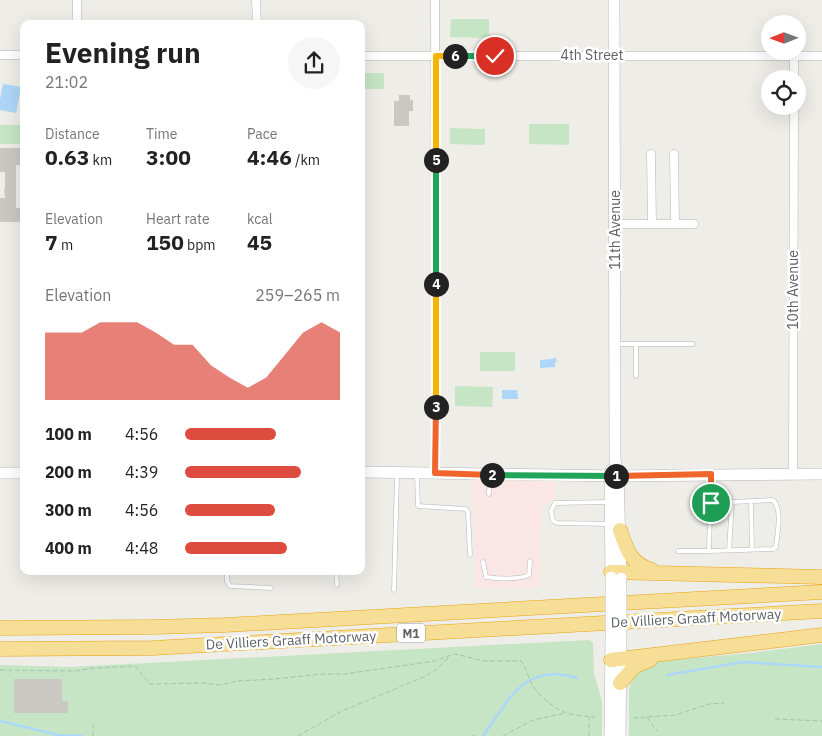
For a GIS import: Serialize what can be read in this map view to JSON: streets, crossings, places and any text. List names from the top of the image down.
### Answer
{
  "streets": {
    "highway": ["De Villiers Graaff Motorway", "M1"],
    "main road": ["11th Avenue"],
    "street": ["4th Street", "10th Avenue"]
  },
  "crossings": [
    ["4th Street", "11th Avenue"]
  ],
  "north": "left",
  "page": {
    "heading": ["Evening run", "21:02"],
    "pins": [
      "6",
      "5",
      "4",
      "3",
      "2",
      "1"
    ],
    "stats": [
      ["Distance", "0.63 km"],
      ["Time", "3:00"],
      ["Pace", "4:46 /km"],
      ["Elevation", "7 m"],
      ["Heart rate", "150 bpm"],
      ["kcal", "45"]
    ],
    "chart": ["Elevation", "259–265 m"],
    "list": [
      {
        "name": "100 m",
        "note": "4:56"
      },
      {
        "name": "200 m",
        "note": "4:39"
      },
      {
        "name": "300 m",
        "note": "4:56"
      },
      {
        "name": "400 m",
        "note": "4:48"
      }
    ]
  }
}
